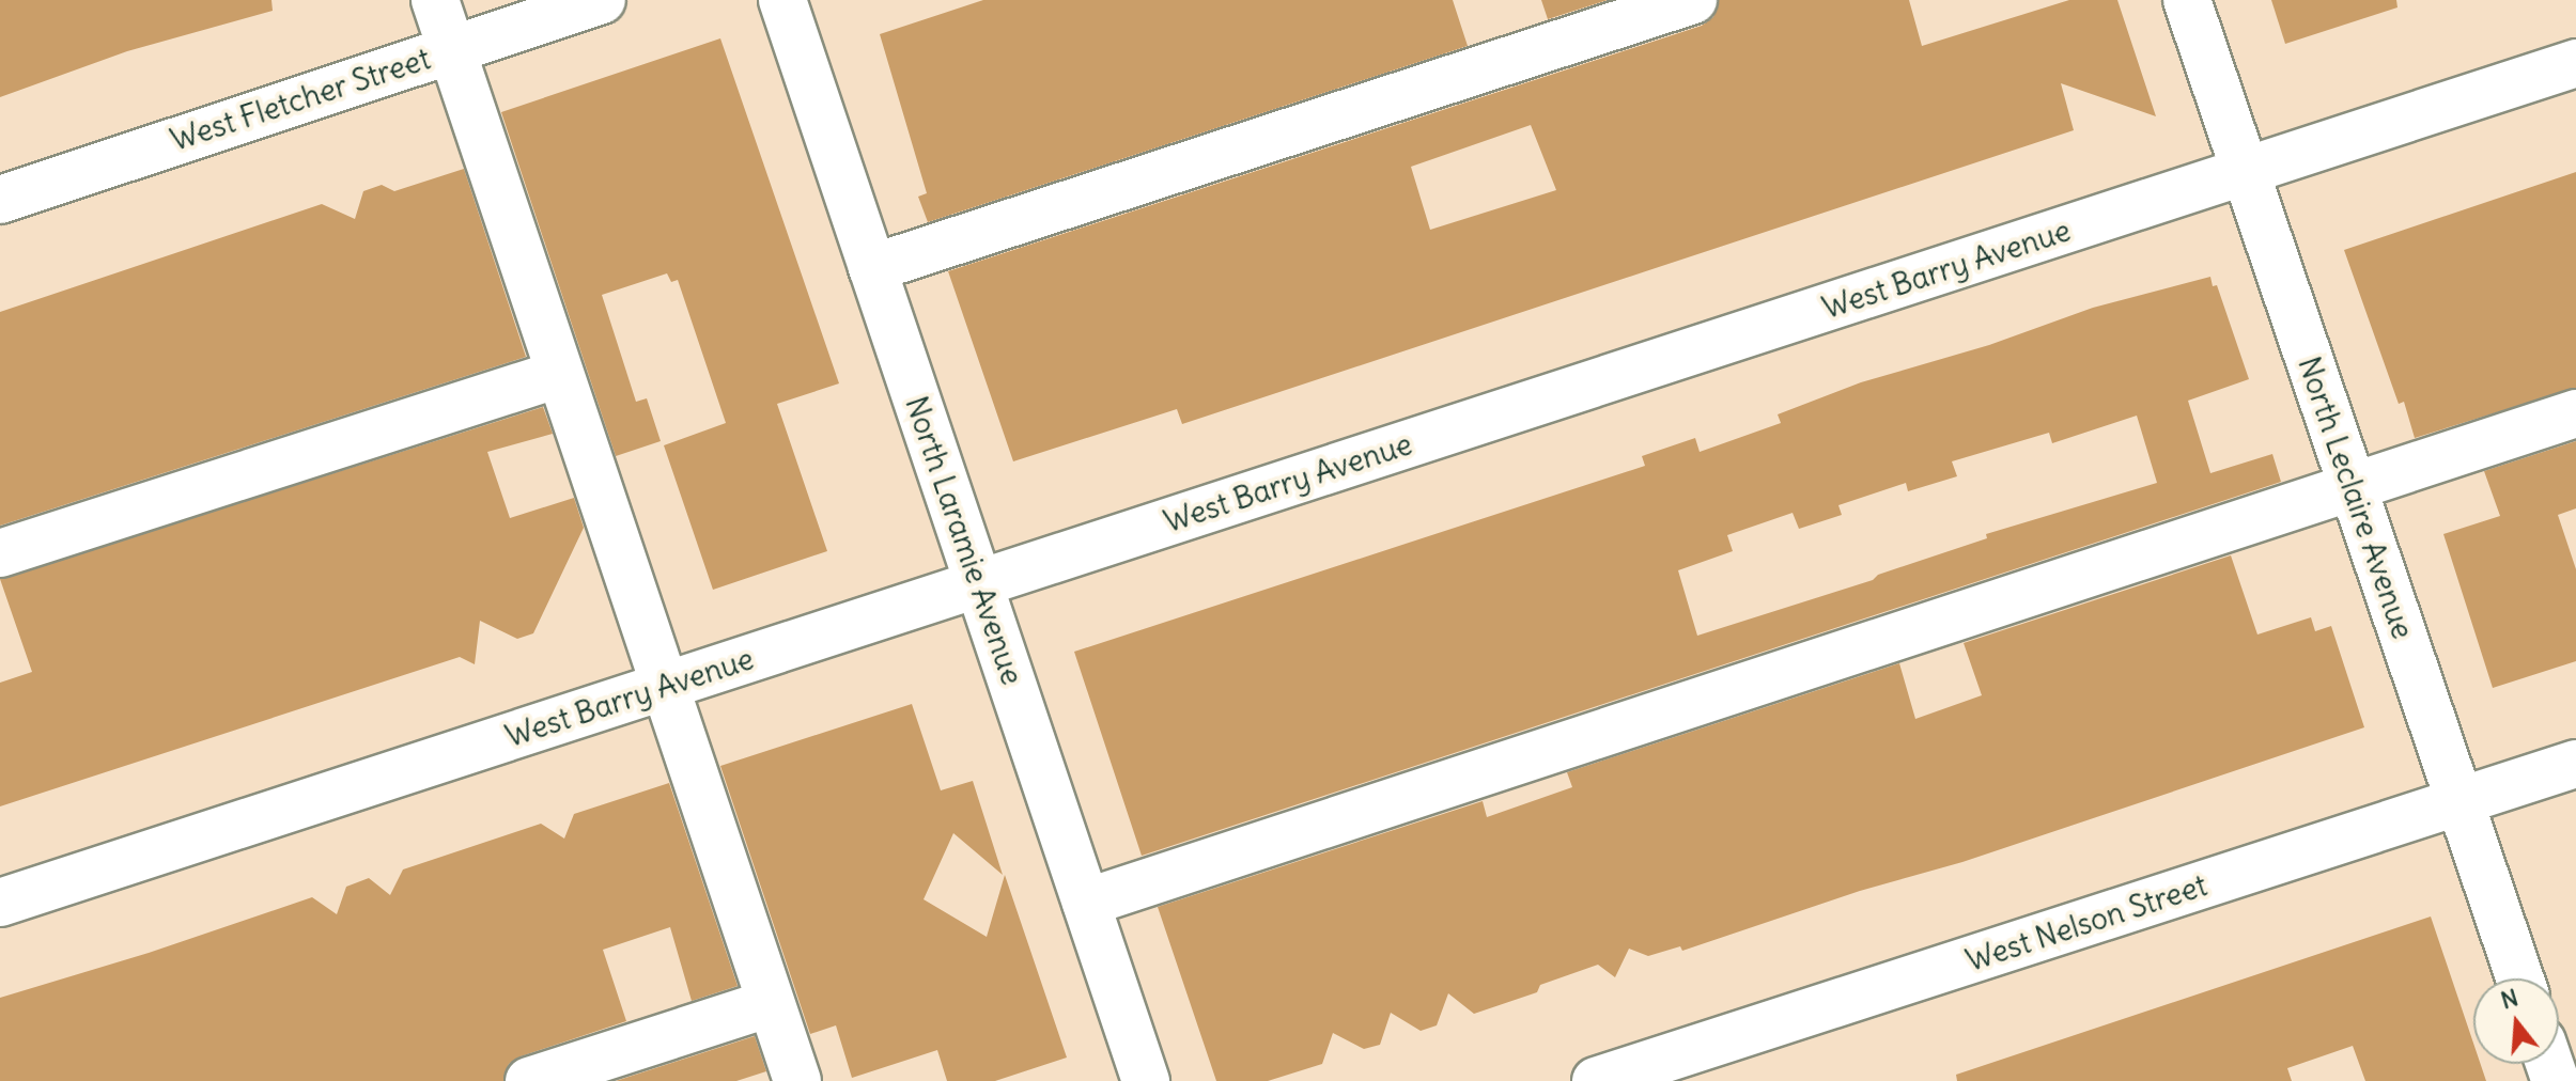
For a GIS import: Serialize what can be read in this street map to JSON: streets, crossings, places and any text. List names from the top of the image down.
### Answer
{
  "streets": {
    "street": [
      "West Fletcher Street",
      "West Barry Avenue",
      "North Leclaire Avenue",
      "North Laramie Avenue",
      "West Nelson Street"
    ]
  },
  "crossings": [
    ["West Barry Avenue", "North Leclaire Avenue"],
    ["West Barry Avenue", "North Laramie Avenue"],
    ["North Leclaire Avenue", "West Nelson Street"]
  ],
  "north": "top"
}
